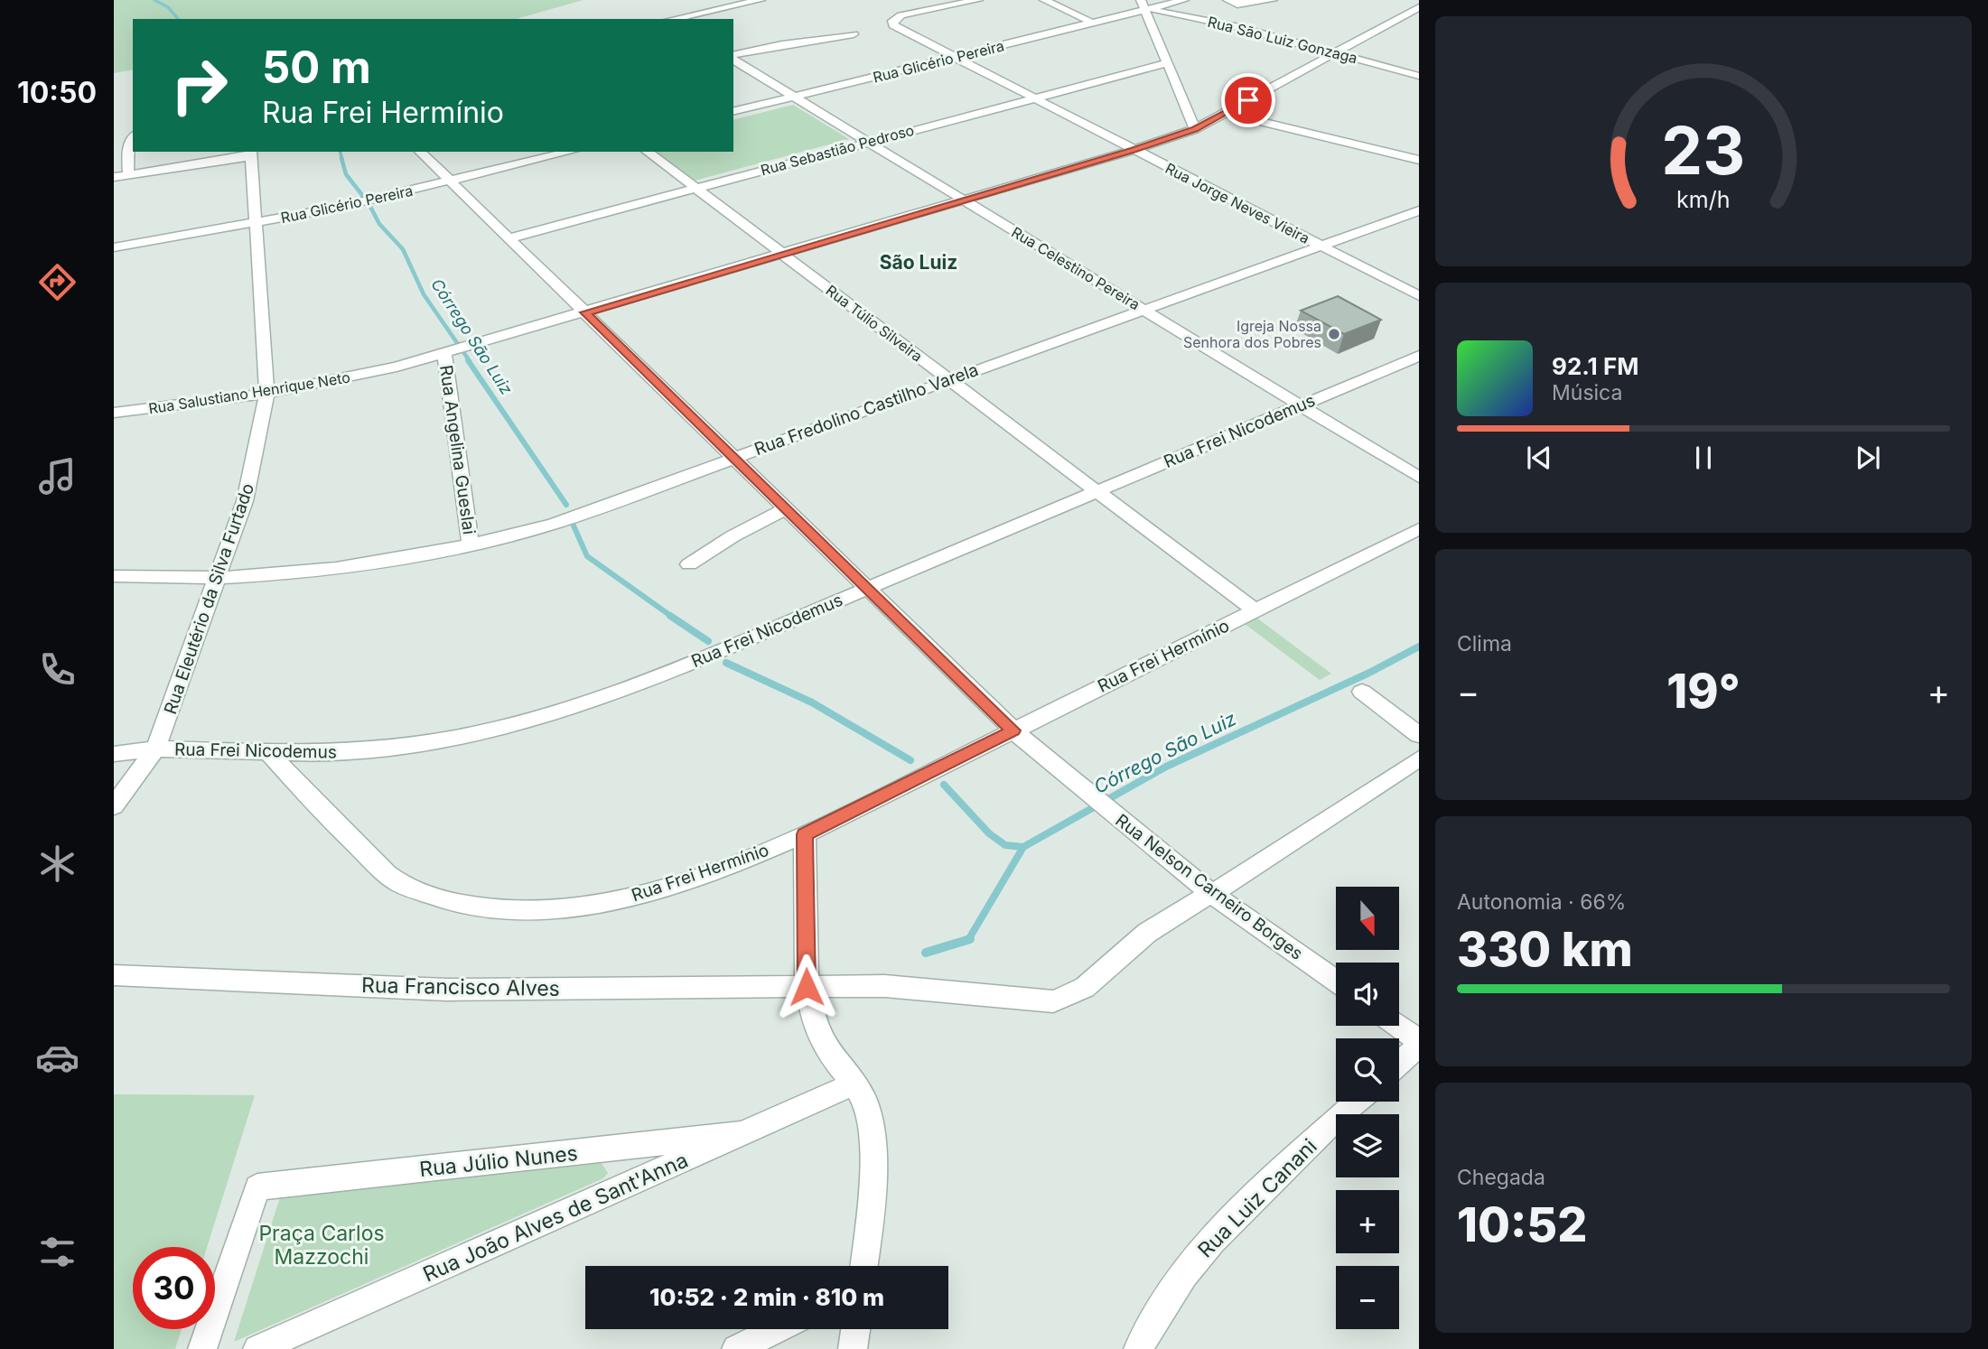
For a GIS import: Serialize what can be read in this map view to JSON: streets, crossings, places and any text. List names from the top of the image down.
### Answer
{
  "streets": {
    "street": [
      "Rua São Luiz Gonzaga",
      "Rua Glicério Pereira",
      "Rua Sebastião Pedroso",
      "Rua Jorge Neves Vieira",
      "Rua Celestino Pereira",
      "Rua Túlio Silveira",
      "Rua Salustiano Henrique Neto",
      "Rua Fredolino Castilho Varela",
      "Rua Frei Nicodemus",
      "Rua Angelina Gueslai",
      "Rua Eleutério da Silva Furtado",
      "Rua Frei Hermínio",
      "Rua Nelson Carneiro Borges",
      "Rua Francisco Alves",
      "Rua Júlio Nunes",
      "Rua Luiz Canani",
      "Rua João Alves de Sant'Anna"
    ]
  },
  "crossings": [
    ["Rua São Luiz Gonzaga", "Rua Glicério Pereira"],
    ["Rua São Luiz Gonzaga", "Rua Salustiano Henrique Neto"],
    ["Rua Glicério Pereira", "Rua Jorge Neves Vieira"],
    ["Rua Glicério Pereira", "Rua Celestino Pereira"],
    ["Rua Glicério Pereira", "Rua Eleutério da Silva Furtado"],
    ["Rua Glicério Pereira", "Rua Nelson Carneiro Borges"],
    ["Rua Sebastião Pedroso", "Rua Jorge Neves Vieira"],
    ["Rua Sebastião Pedroso", "Rua Celestino Pereira"],
    ["Rua Sebastião Pedroso", "Rua Túlio Silveira"],
    ["Rua Sebastião Pedroso", "Rua Nelson Carneiro Borges"],
    ["Rua Jorge Neves Vieira", "Rua Salustiano Henrique Neto"],
    ["Rua Jorge Neves Vieira", "Rua Fredolino Castilho Varela"],
    ["Rua Celestino Pereira", "Rua Salustiano Henrique Neto"],
    ["Rua Celestino Pereira", "Rua Fredolino Castilho Varela"],
    ["Rua Celestino Pereira", "Rua Frei Nicodemus"],
    ["Rua Túlio Silveira", "Rua Salustiano Henrique Neto"],
    ["Rua Túlio Silveira", "Rua Fredolino Castilho Varela"],
    ["Rua Túlio Silveira", "Rua Frei Nicodemus"],
    ["Rua Túlio Silveira", "Rua Frei Hermínio"],
    ["Rua Salustiano Henrique Neto", "Rua Angelina Gueslai"],
    ["Rua Salustiano Henrique Neto", "Rua Eleutério da Silva Furtado"],
    ["Rua Salustiano Henrique Neto", "Rua Nelson Carneiro Borges"],
    ["Rua Fredolino Castilho Varela", "Rua Angelina Gueslai"],
    ["Rua Fredolino Castilho Varela", "Rua Eleutério da Silva Furtado"],
    ["Rua Fredolino Castilho Varela", "Rua Nelson Carneiro Borges"],
    ["Rua Frei Nicodemus", "Rua Eleutério da Silva Furtado"],
    ["Rua Frei Nicodemus", "Rua Frei Hermínio"],
    ["Rua Frei Nicodemus", "Rua Nelson Carneiro Borges"],
    ["Rua Frei Hermínio", "Rua Nelson Carneiro Borges"],
    ["Rua Nelson Carneiro Borges", "Rua Francisco Alves"],
    ["Rua Júlio Nunes", "Rua João Alves de Sant'Anna"]
  ],
  "districts": ["São Luiz"],
  "water": ["Córrego São Luiz"],
  "parks": ["Praça Carlos Mazzochi"],
  "places": ["Igreja Nossa Senhora dos Pobres"],
  "north": "bottom",
  "page": {
    "tabs": "10:50",
    "turn": ["50 m", "Rua Frei Hermínio"],
    "song": ["92.1 FM", "Música"],
    "tile": [
      "Clima",
      ["Autonomia · 66%", "330 km"],
      ["Chegada", "10:52"]
    ],
    "heat": ["−", "19°", "+"],
    "map_buttons": ["+", "−"],
    "limit": "30",
    "trip": "10:52 · 2 min · 810 m",
    "gauge": ["23", "km/h"]
  }
}
